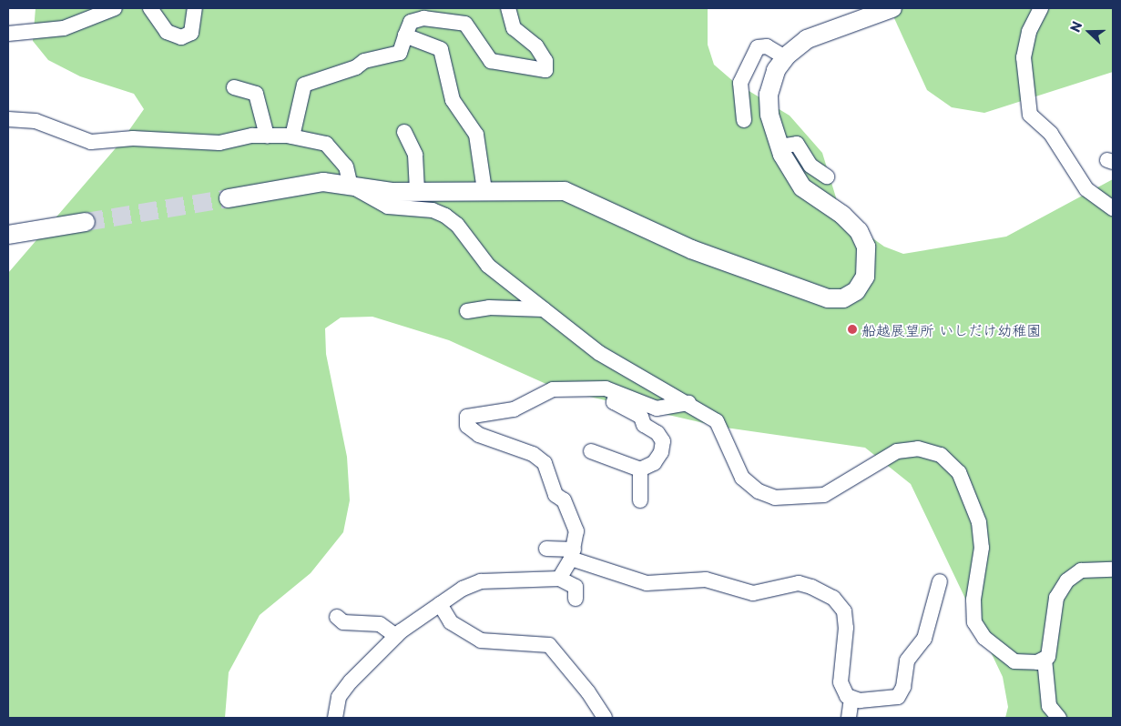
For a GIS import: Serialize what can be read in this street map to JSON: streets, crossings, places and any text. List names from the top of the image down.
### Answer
{
  "places": ["船越展望所 いしだけ幼稚園"],
  "north": "left"
}
